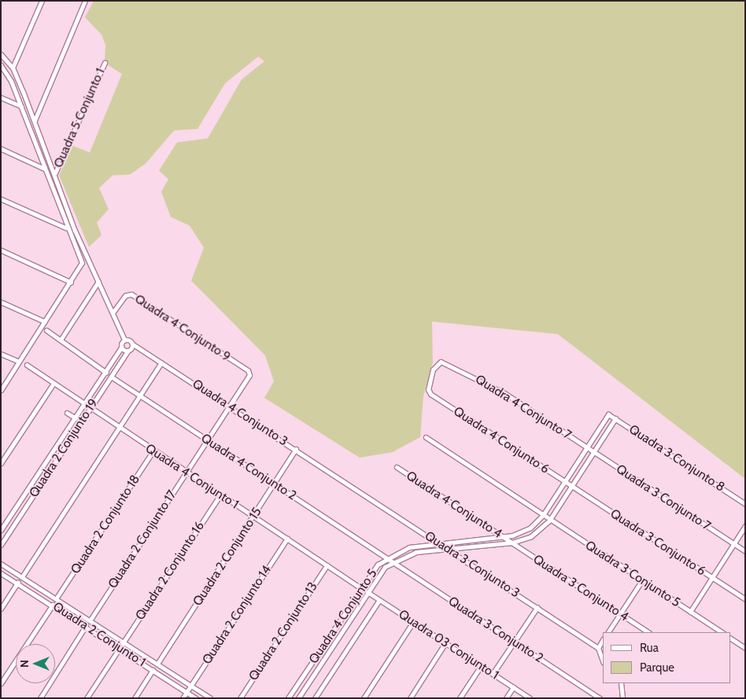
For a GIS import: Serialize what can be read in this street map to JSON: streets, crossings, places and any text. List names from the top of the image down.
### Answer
{
  "streets": {
    "street": [
      "Quadra 5 Conjunto 1",
      "Quadra 4 Conjunto 9",
      "Quadra 4 Conjunto 7",
      "Quadra 4 Conjunto 3",
      "Quadra 4 Conjunto 6",
      "Quadra 2 Conjunto 19",
      "Quadra 3 Conjunto 8",
      "Quadra 4 Conjunto 2",
      "Quadra 4 Conjunto 1",
      "Quadra 3 Conjunto 7",
      "Quadra 4 Conjunto 4",
      "Quadra 2 Conjunto 18",
      "Quadra 2 Conjunto 17",
      "Quadra 3 Conjunto 6",
      "Quadra 2 Conjunto 15",
      "Quadra 3 Conjunto 3",
      "Quadra 2 Conjunto 16",
      "Quadra 3 Conjunto 5",
      "Quadra 3 Conjunto 4",
      "Quadra 2 Conjunto 14",
      "Quadra 4 Conjunto 5",
      "Quadra 3 Conjunto 2",
      "Quadra 2 Conjunto 13",
      "Quadra 2 Conjunto 1",
      "Quadra 03 Conjunto 1"
    ]
  },
  "crossings": [
    ["Quadra 4 Conjunto 9", "Quadra 2 Conjunto 17"],
    ["Quadra 4 Conjunto 7", "Quadra 4 Conjunto 6"],
    ["Quadra 4 Conjunto 7", "Quadra 3 Conjunto 7"],
    ["Quadra 4 Conjunto 7", "Quadra 4 Conjunto 5"],
    ["Quadra 4 Conjunto 3", "Quadra 2 Conjunto 19"],
    ["Quadra 4 Conjunto 3", "Quadra 2 Conjunto 17"],
    ["Quadra 4 Conjunto 3", "Quadra 2 Conjunto 15"],
    ["Quadra 4 Conjunto 3", "Quadra 3 Conjunto 3"],
    ["Quadra 4 Conjunto 6", "Quadra 3 Conjunto 6"],
    ["Quadra 4 Conjunto 6", "Quadra 4 Conjunto 5"],
    ["Quadra 2 Conjunto 19", "Quadra 4 Conjunto 2"],
    ["Quadra 2 Conjunto 19", "Quadra 4 Conjunto 1"],
    ["Quadra 3 Conjunto 8", "Quadra 4 Conjunto 5"],
    ["Quadra 4 Conjunto 2", "Quadra 2 Conjunto 17"],
    ["Quadra 4 Conjunto 2", "Quadra 2 Conjunto 15"],
    ["Quadra 4 Conjunto 2", "Quadra 4 Conjunto 5"],
    ["Quadra 4 Conjunto 2", "Quadra 3 Conjunto 2"],
    ["Quadra 4 Conjunto 1", "Quadra 2 Conjunto 18"],
    ["Quadra 4 Conjunto 1", "Quadra 2 Conjunto 17"],
    ["Quadra 4 Conjunto 1", "Quadra 2 Conjunto 15"],
    ["Quadra 4 Conjunto 1", "Quadra 2 Conjunto 16"],
    ["Quadra 4 Conjunto 1", "Quadra 2 Conjunto 14"],
    ["Quadra 4 Conjunto 1", "Quadra 4 Conjunto 5"],
    ["Quadra 4 Conjunto 1", "Quadra 2 Conjunto 13"],
    ["Quadra 4 Conjunto 1", "Quadra 03 Conjunto 1"],
    ["Quadra 4 Conjunto 4", "Quadra 3 Conjunto 4"],
    ["Quadra 4 Conjunto 4", "Quadra 4 Conjunto 5"],
    ["Quadra 3 Conjunto 6", "Quadra 3 Conjunto 5"],
    ["Quadra 3 Conjunto 3", "Quadra 4 Conjunto 5"],
    ["Quadra 2 Conjunto 16", "Quadra 2 Conjunto 1"],
    ["Quadra 3 Conjunto 5", "Quadra 4 Conjunto 5"],
    ["Quadra 2 Conjunto 14", "Quadra 2 Conjunto 1"]
  ],
  "legend": ["Rua", "Parque"],
  "north": "left"
}
